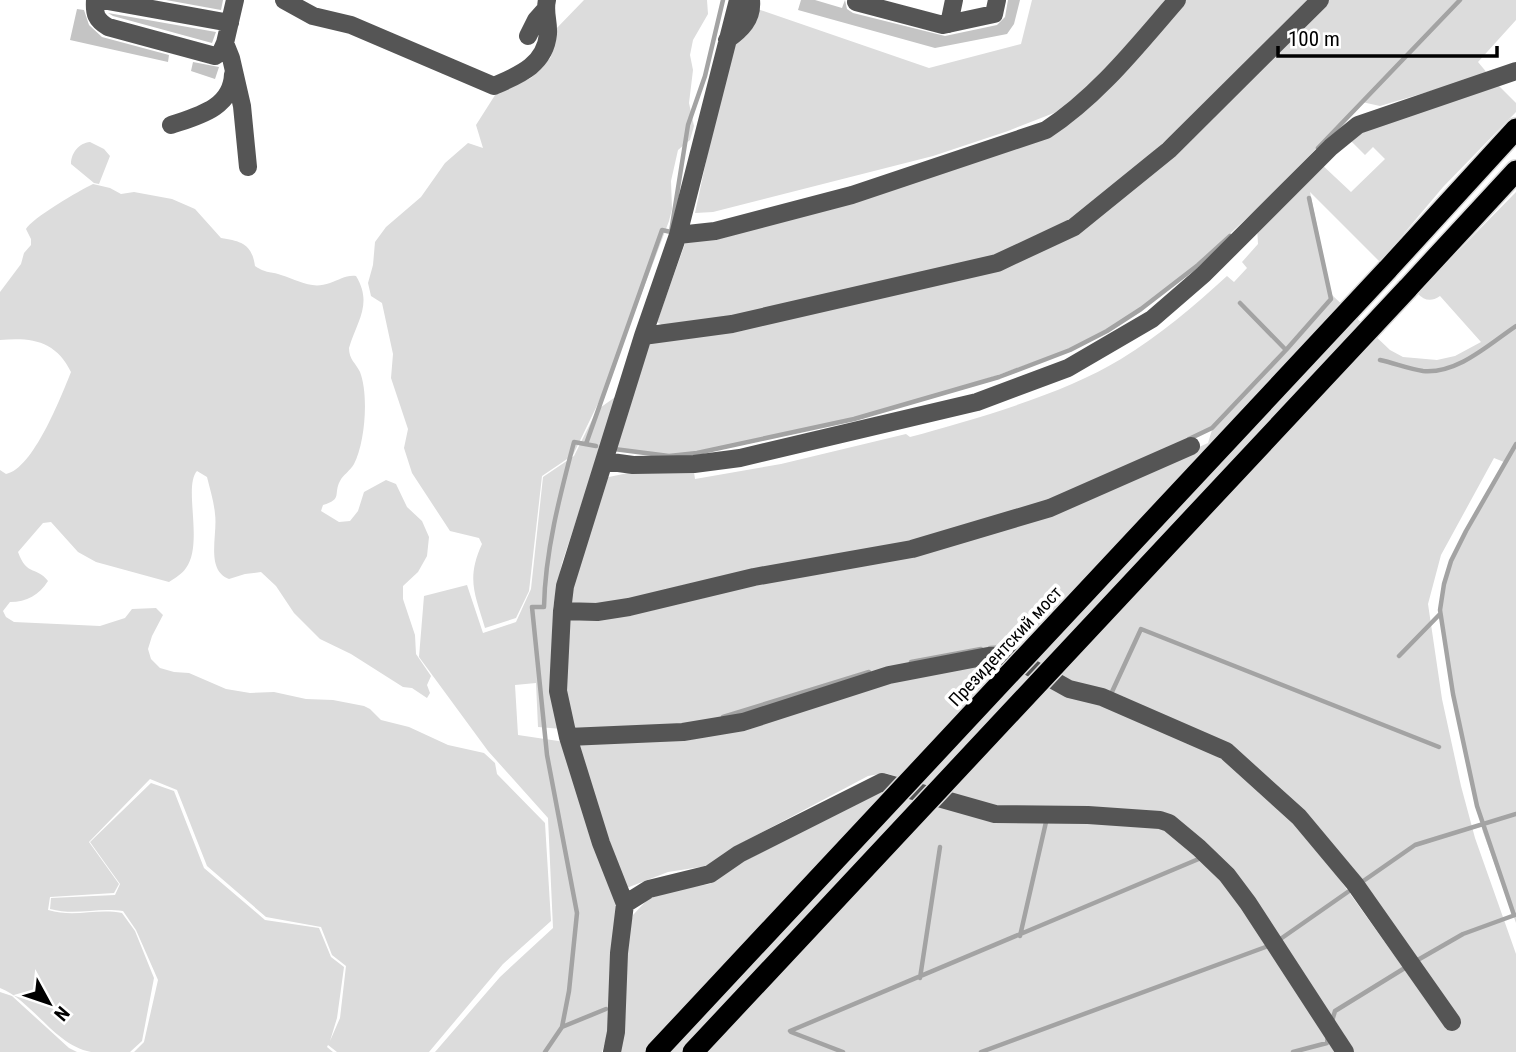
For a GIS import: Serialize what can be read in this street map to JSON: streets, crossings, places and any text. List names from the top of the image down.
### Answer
{
  "streets": {
    "highway": ["Президентский мост"]
  },
  "scale_bar": "100 m",
  "north": "bottom right"
}
